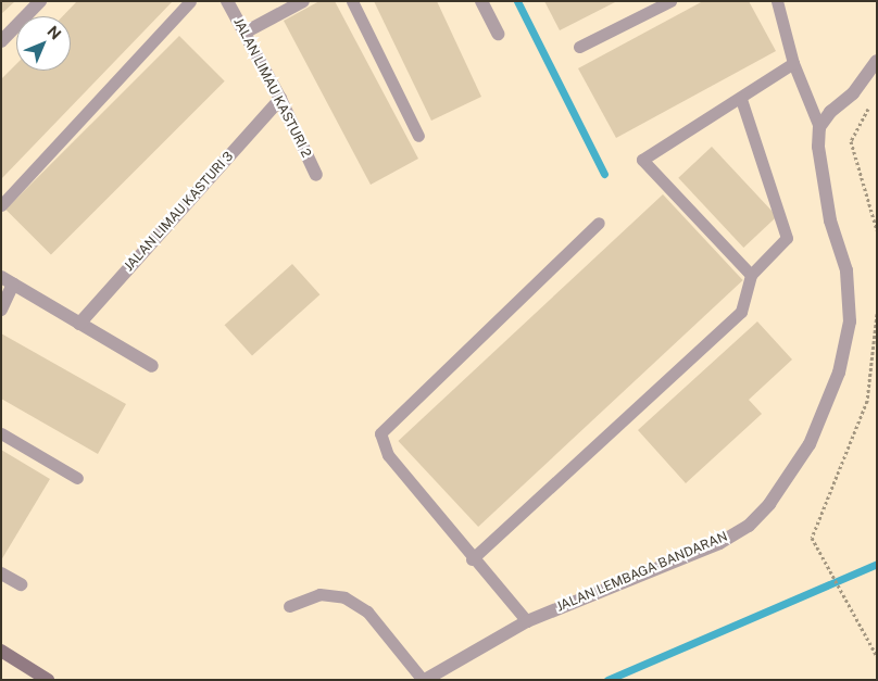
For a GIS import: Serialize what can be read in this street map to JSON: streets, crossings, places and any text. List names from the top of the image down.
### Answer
{
  "streets": {
    "street": ["JALAN LIMAU KASTURI 2", "JALAN LIMAU KASTURI 3", "JALAN LEMBAGA BANDARAN"]
  },
  "crossings": [
    ["JALAN LIMAU KASTURI 2", "JALAN LIMAU KASTURI 3"]
  ],
  "north": "top right"
}
